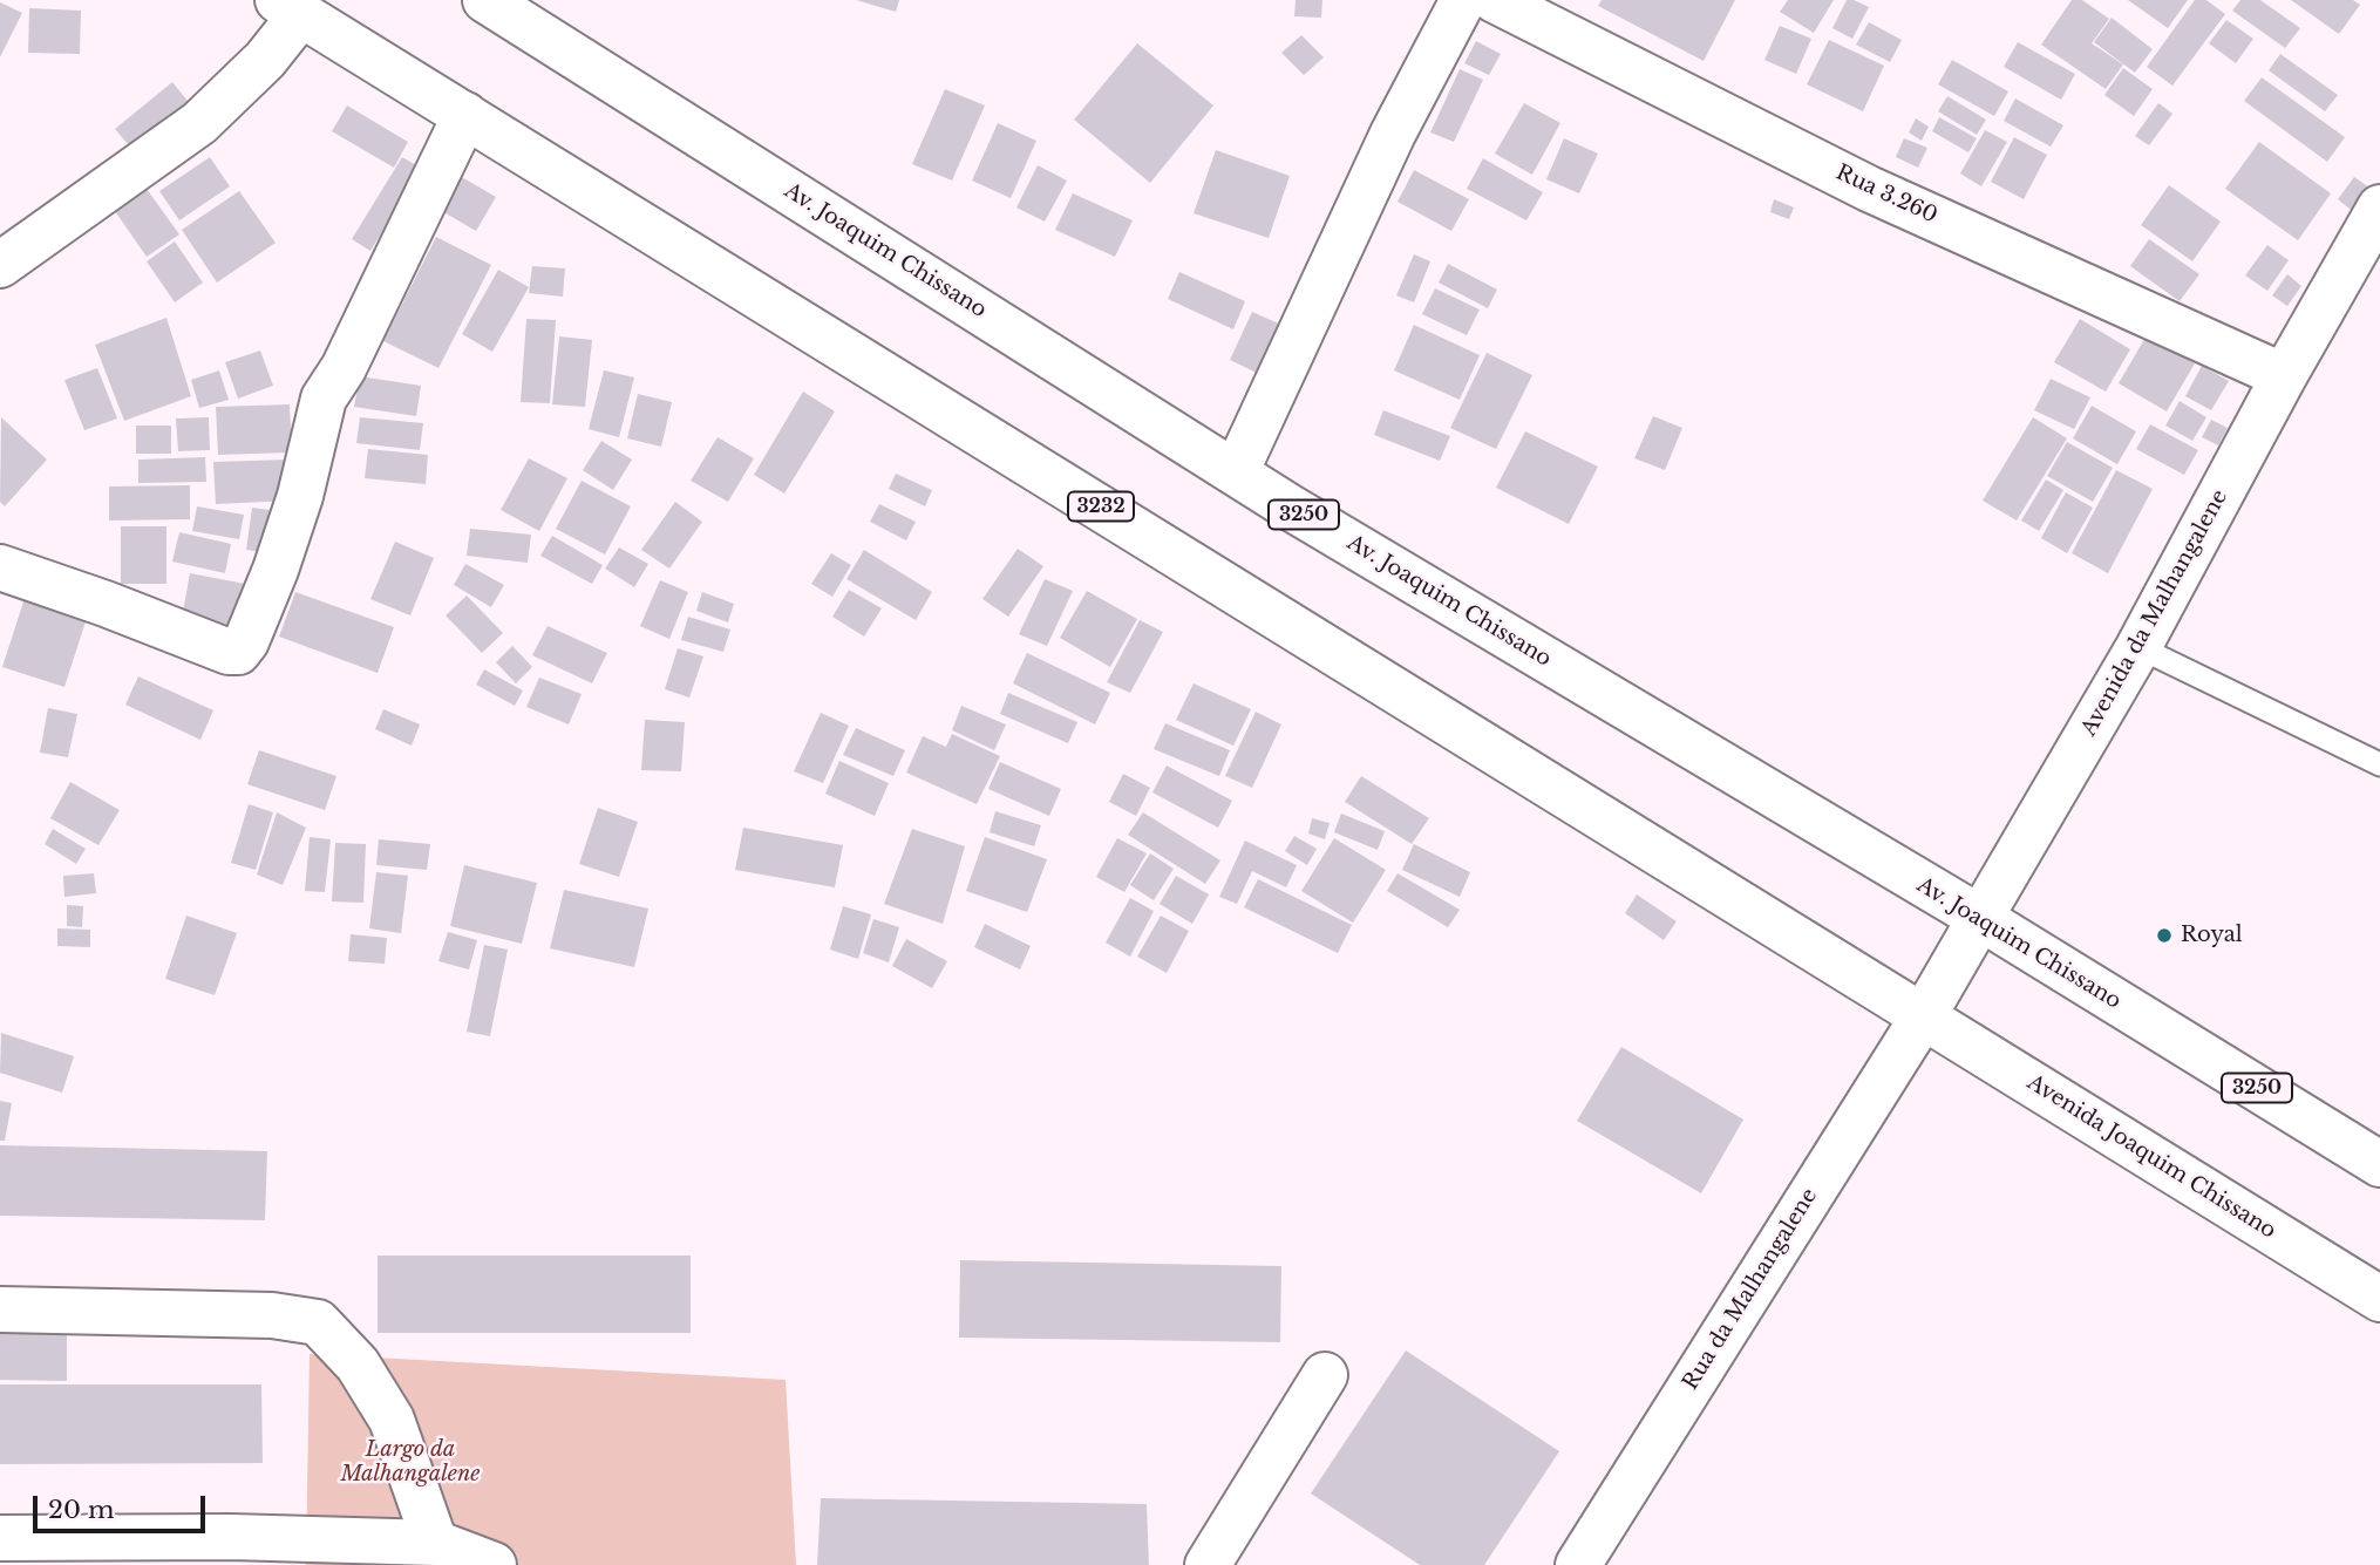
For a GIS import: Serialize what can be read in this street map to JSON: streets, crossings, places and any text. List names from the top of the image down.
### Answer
{
  "streets": {
    "street": [
      "Rua 3.260",
      "Av. Joaquim Chissano",
      "3232",
      "3250",
      "Avenida da Malhangalene",
      "Avenida Joaquim Chissano",
      "Rua da Malhangalene"
    ]
  },
  "crossings": [
    ["Rua 3.260", "Avenida da Malhangalene"],
    ["Av. Joaquim Chissano", "Avenida da Malhangalene"],
    ["3232", "Avenida da Malhangalene"],
    ["3232", "Avenida Joaquim Chissano"],
    ["3232", "Rua da Malhangalene"],
    ["Avenida da Malhangalene", "Avenida Joaquim Chissano"],
    ["Avenida da Malhangalene", "Rua da Malhangalene"],
    ["Avenida Joaquim Chissano", "Rua da Malhangalene"]
  ],
  "parks": ["Largo da Malhangalene"],
  "places": ["Royal"],
  "scale_bar": "20 m"
}
